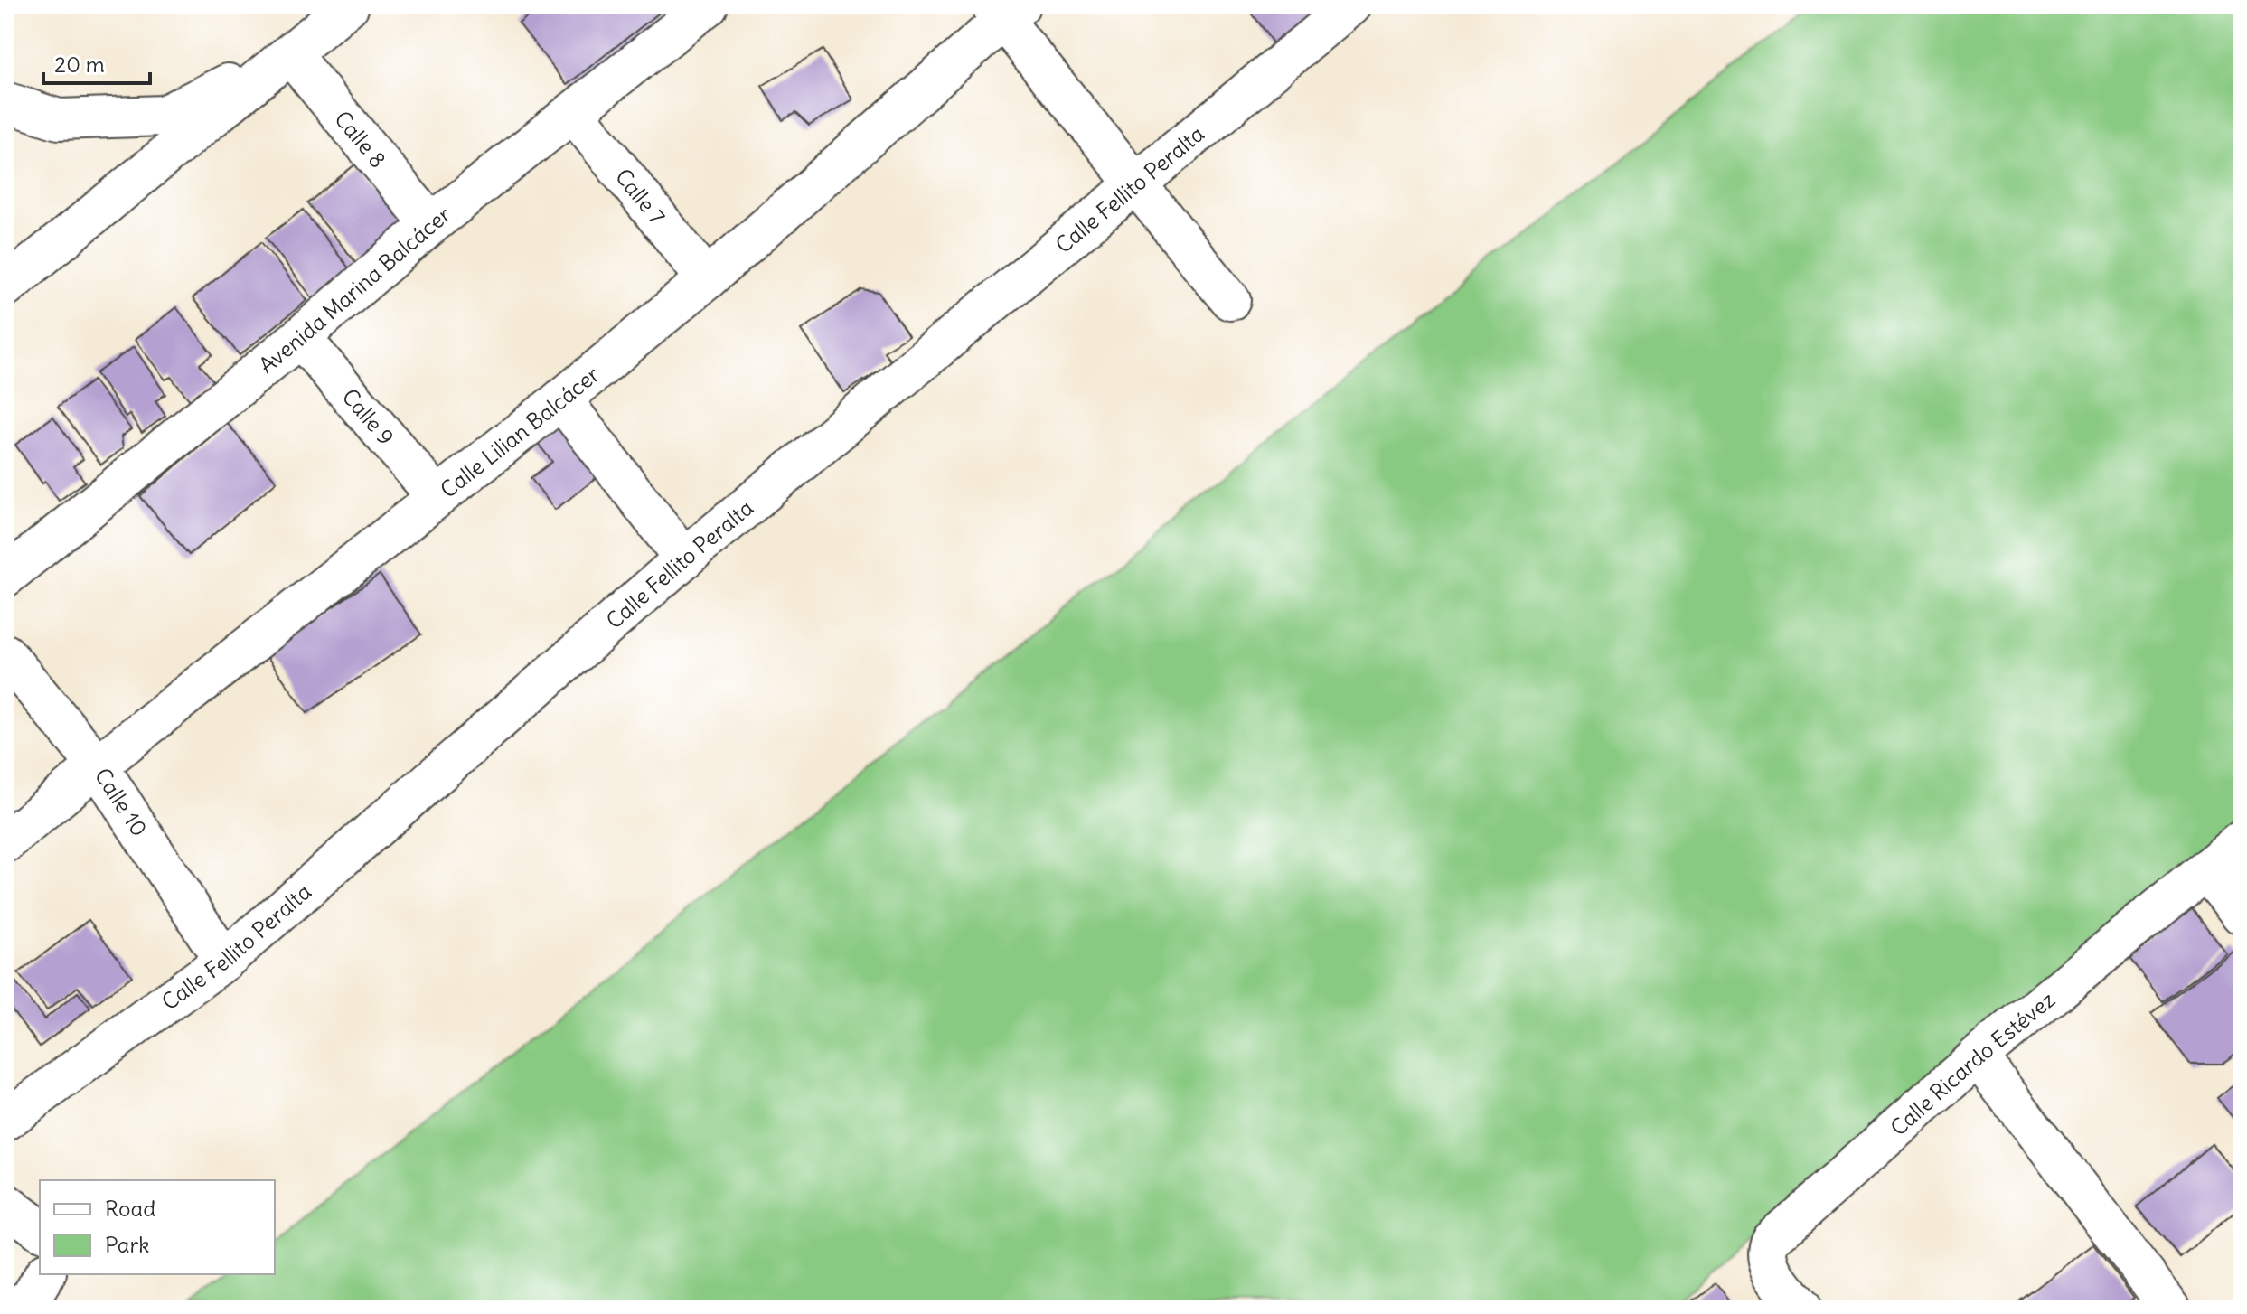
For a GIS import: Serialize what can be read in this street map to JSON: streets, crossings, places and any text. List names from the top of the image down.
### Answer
{
  "streets": {
    "street": [
      "Calle 8",
      "Calle Fellito Peralta",
      "Calle 7",
      "Avenida Marina Balcácer",
      "Calle 9",
      "Calle Lilian Balcácer",
      "Calle 10",
      "Calle Ricardo Estévez"
    ]
  },
  "crossings": [
    ["Calle 8", "Avenida Marina Balcácer"],
    ["Calle Fellito Peralta", "Calle 10"],
    ["Calle 7", "Avenida Marina Balcácer"],
    ["Calle 7", "Calle Lilian Balcácer"],
    ["Avenida Marina Balcácer", "Calle 9"],
    ["Calle 9", "Calle Lilian Balcácer"],
    ["Calle Lilian Balcácer", "Calle 10"]
  ],
  "legend": ["Road", "Park"],
  "scale_bar": "20 m"
}
